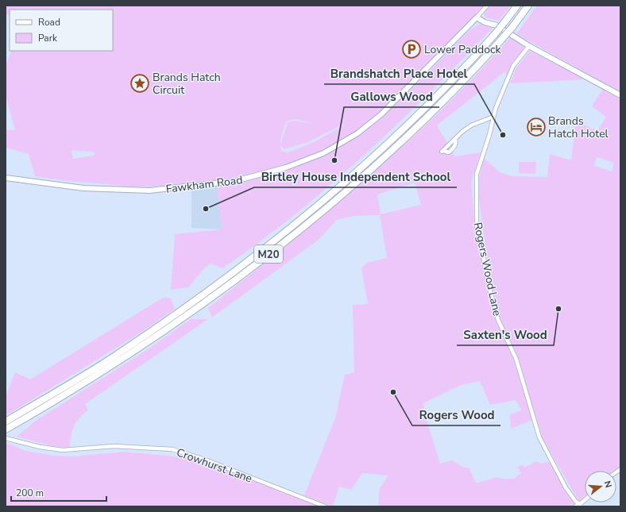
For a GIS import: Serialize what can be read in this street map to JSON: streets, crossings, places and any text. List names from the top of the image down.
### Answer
{
  "streets": {
    "highway": ["M20"],
    "street": ["Fawkham Road", "Rogers Wood Lane", "Crowhurst Lane"]
  },
  "places": {
    "parking": ["Lower Paddock"],
    "place": ["Brands Hatch Circuit"],
    "hotel": ["Brands Hatch Hotel"],
    "other": [
      "Brandshatch Place Hotel",
      "Gallows Wood",
      "Birtley House Independent School",
      "Saxten's Wood",
      "Rogers Wood"
    ]
  },
  "legend": ["Road", "Park"],
  "scale_bar": "200 m",
  "north": "right"
}
